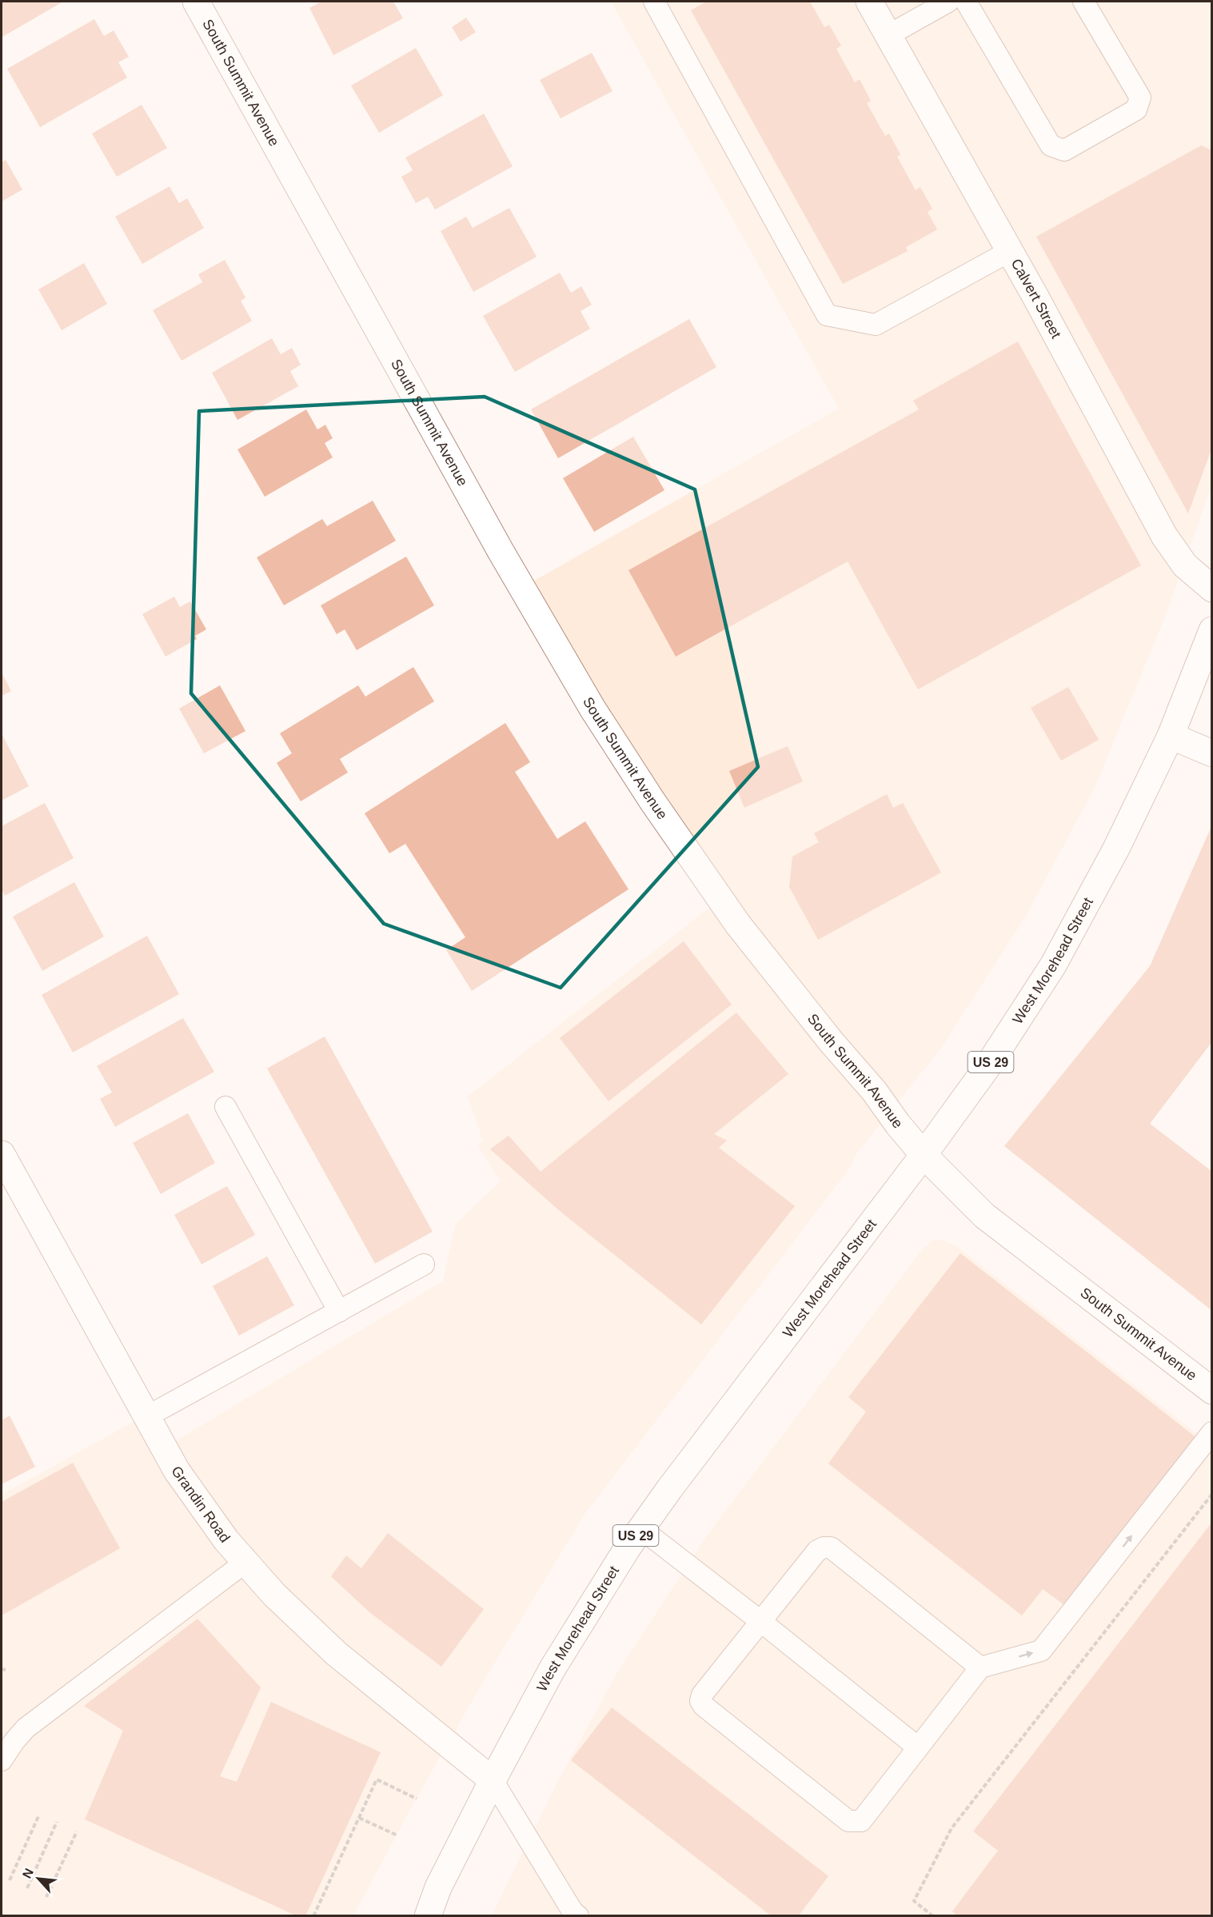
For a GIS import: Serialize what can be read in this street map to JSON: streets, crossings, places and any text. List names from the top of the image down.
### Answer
{
  "streets": {
    "street": [
      "South Summit Avenue",
      "Calvert Street",
      "West Morehead Street",
      "US 29",
      "Grandin Road"
    ]
  },
  "crossings": [
    ["South Summit Avenue", "West Morehead Street"],
    ["West Morehead Street", "Grandin Road"]
  ],
  "north": "top left"
}
